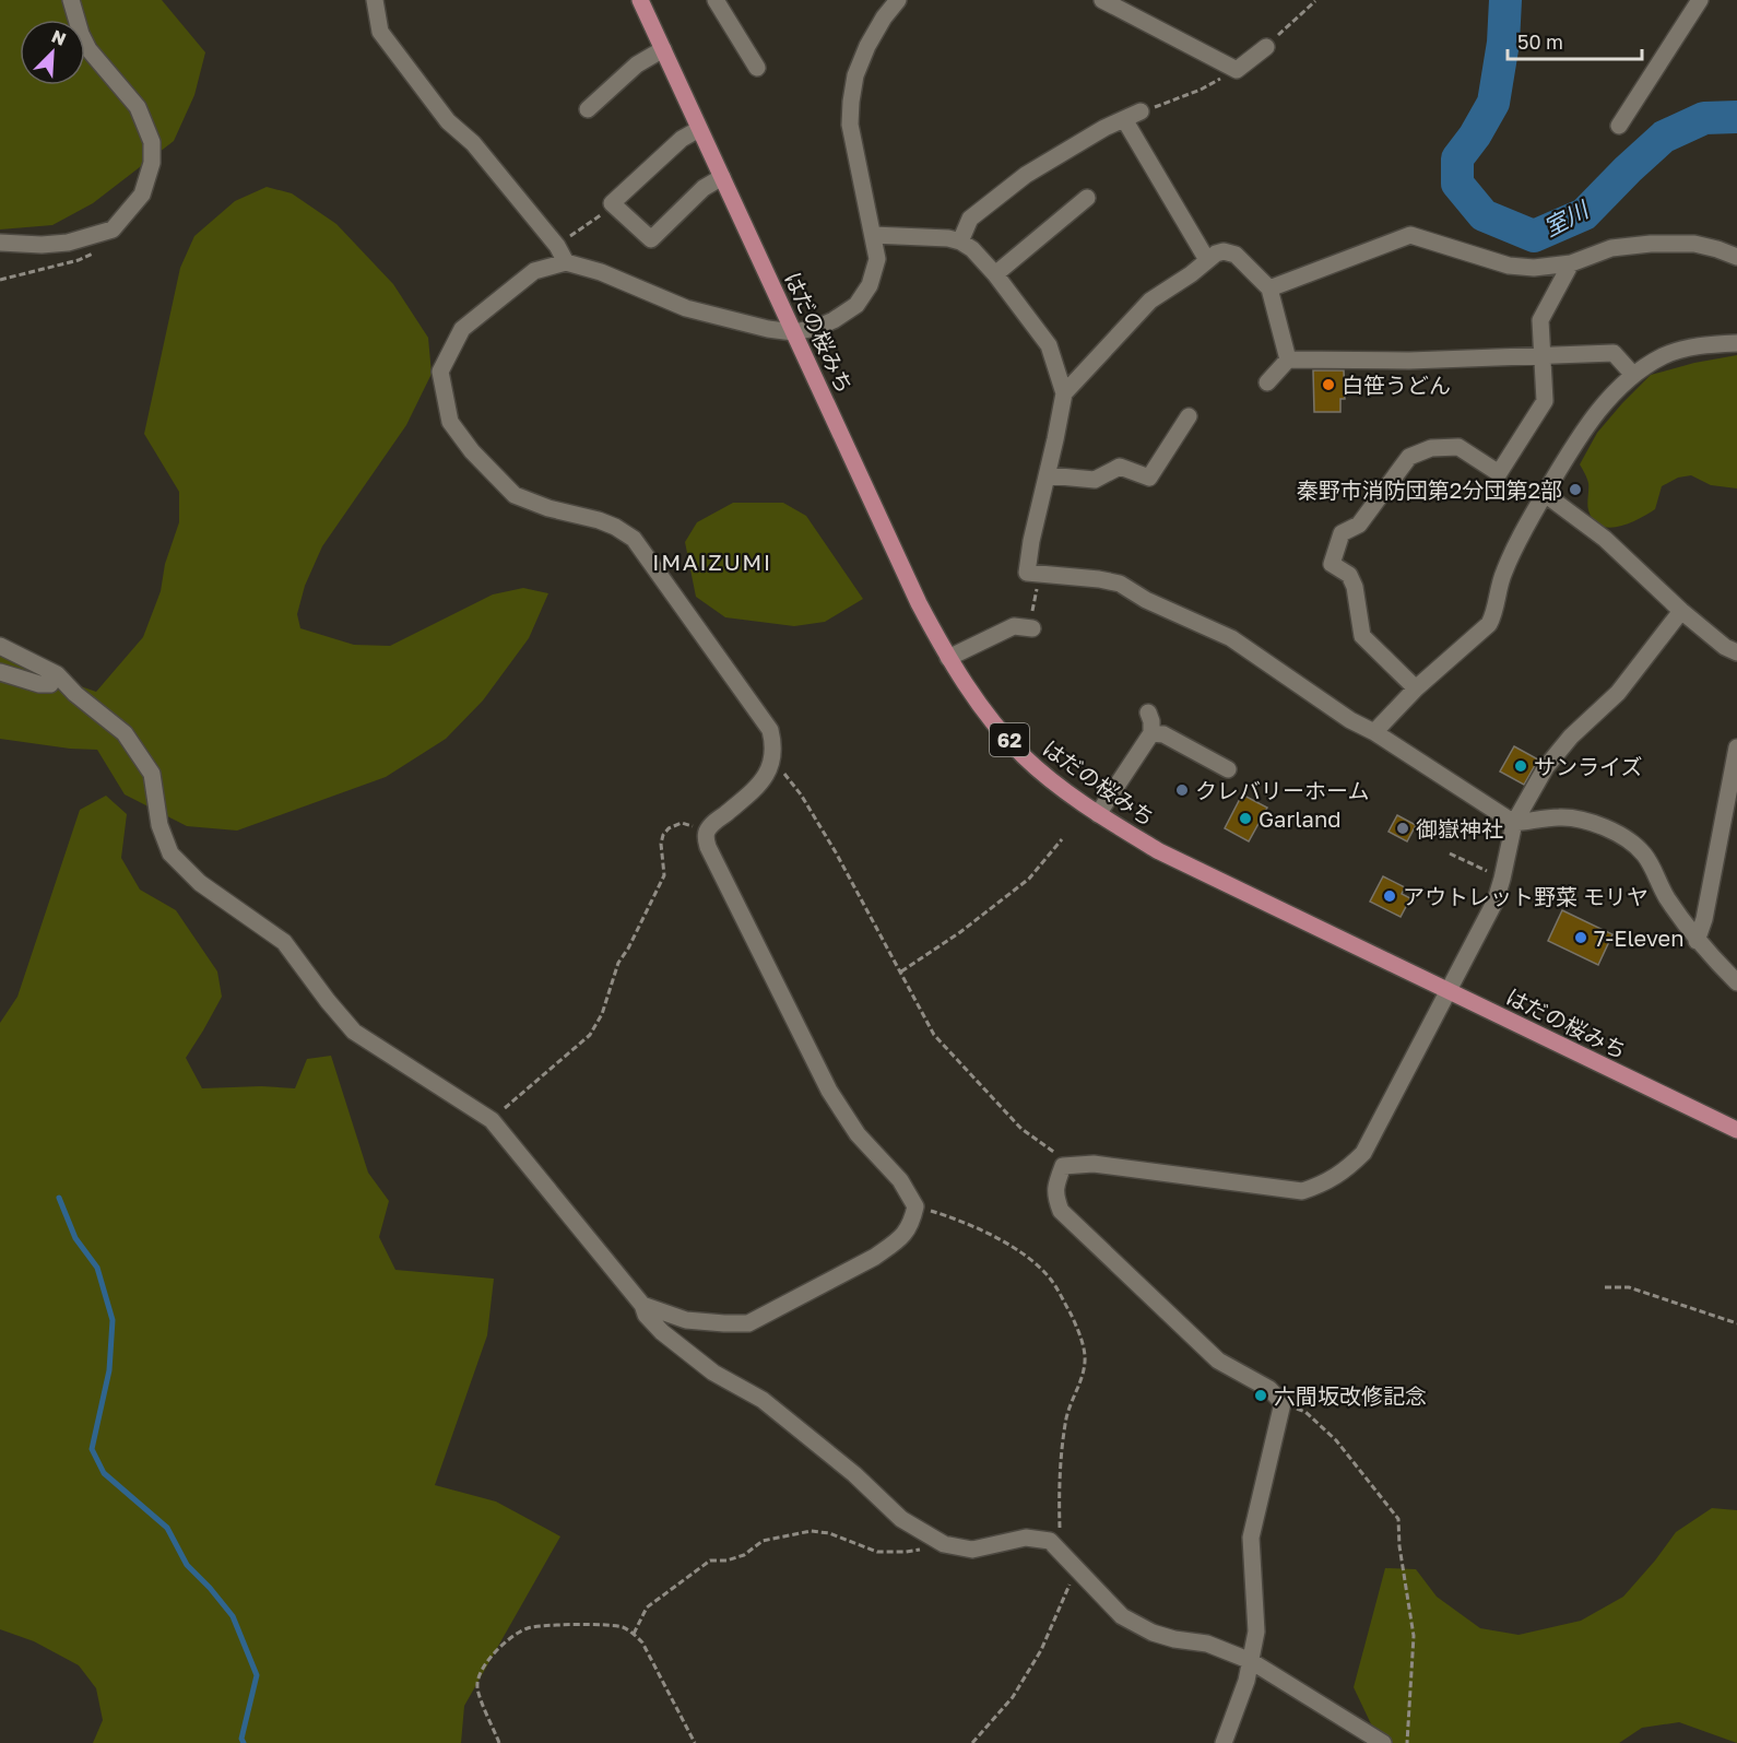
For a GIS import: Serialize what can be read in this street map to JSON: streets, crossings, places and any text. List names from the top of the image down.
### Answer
{
  "streets": {
    "main road": ["はだの桜みち", "62"]
  },
  "districts": ["IMAIZUMI"],
  "water": ["室川"],
  "places": [
    "白笹うどん",
    "秦野市消防団第2分団第2部",
    "サンライズ",
    "クレバリーホーム",
    "Garland",
    "御嶽神社",
    "アウトレット野菜 モリヤ",
    "7-Eleven",
    "六間坂改修記念"
  ],
  "scale_bar": "50 m",
  "north": "top right"
}
